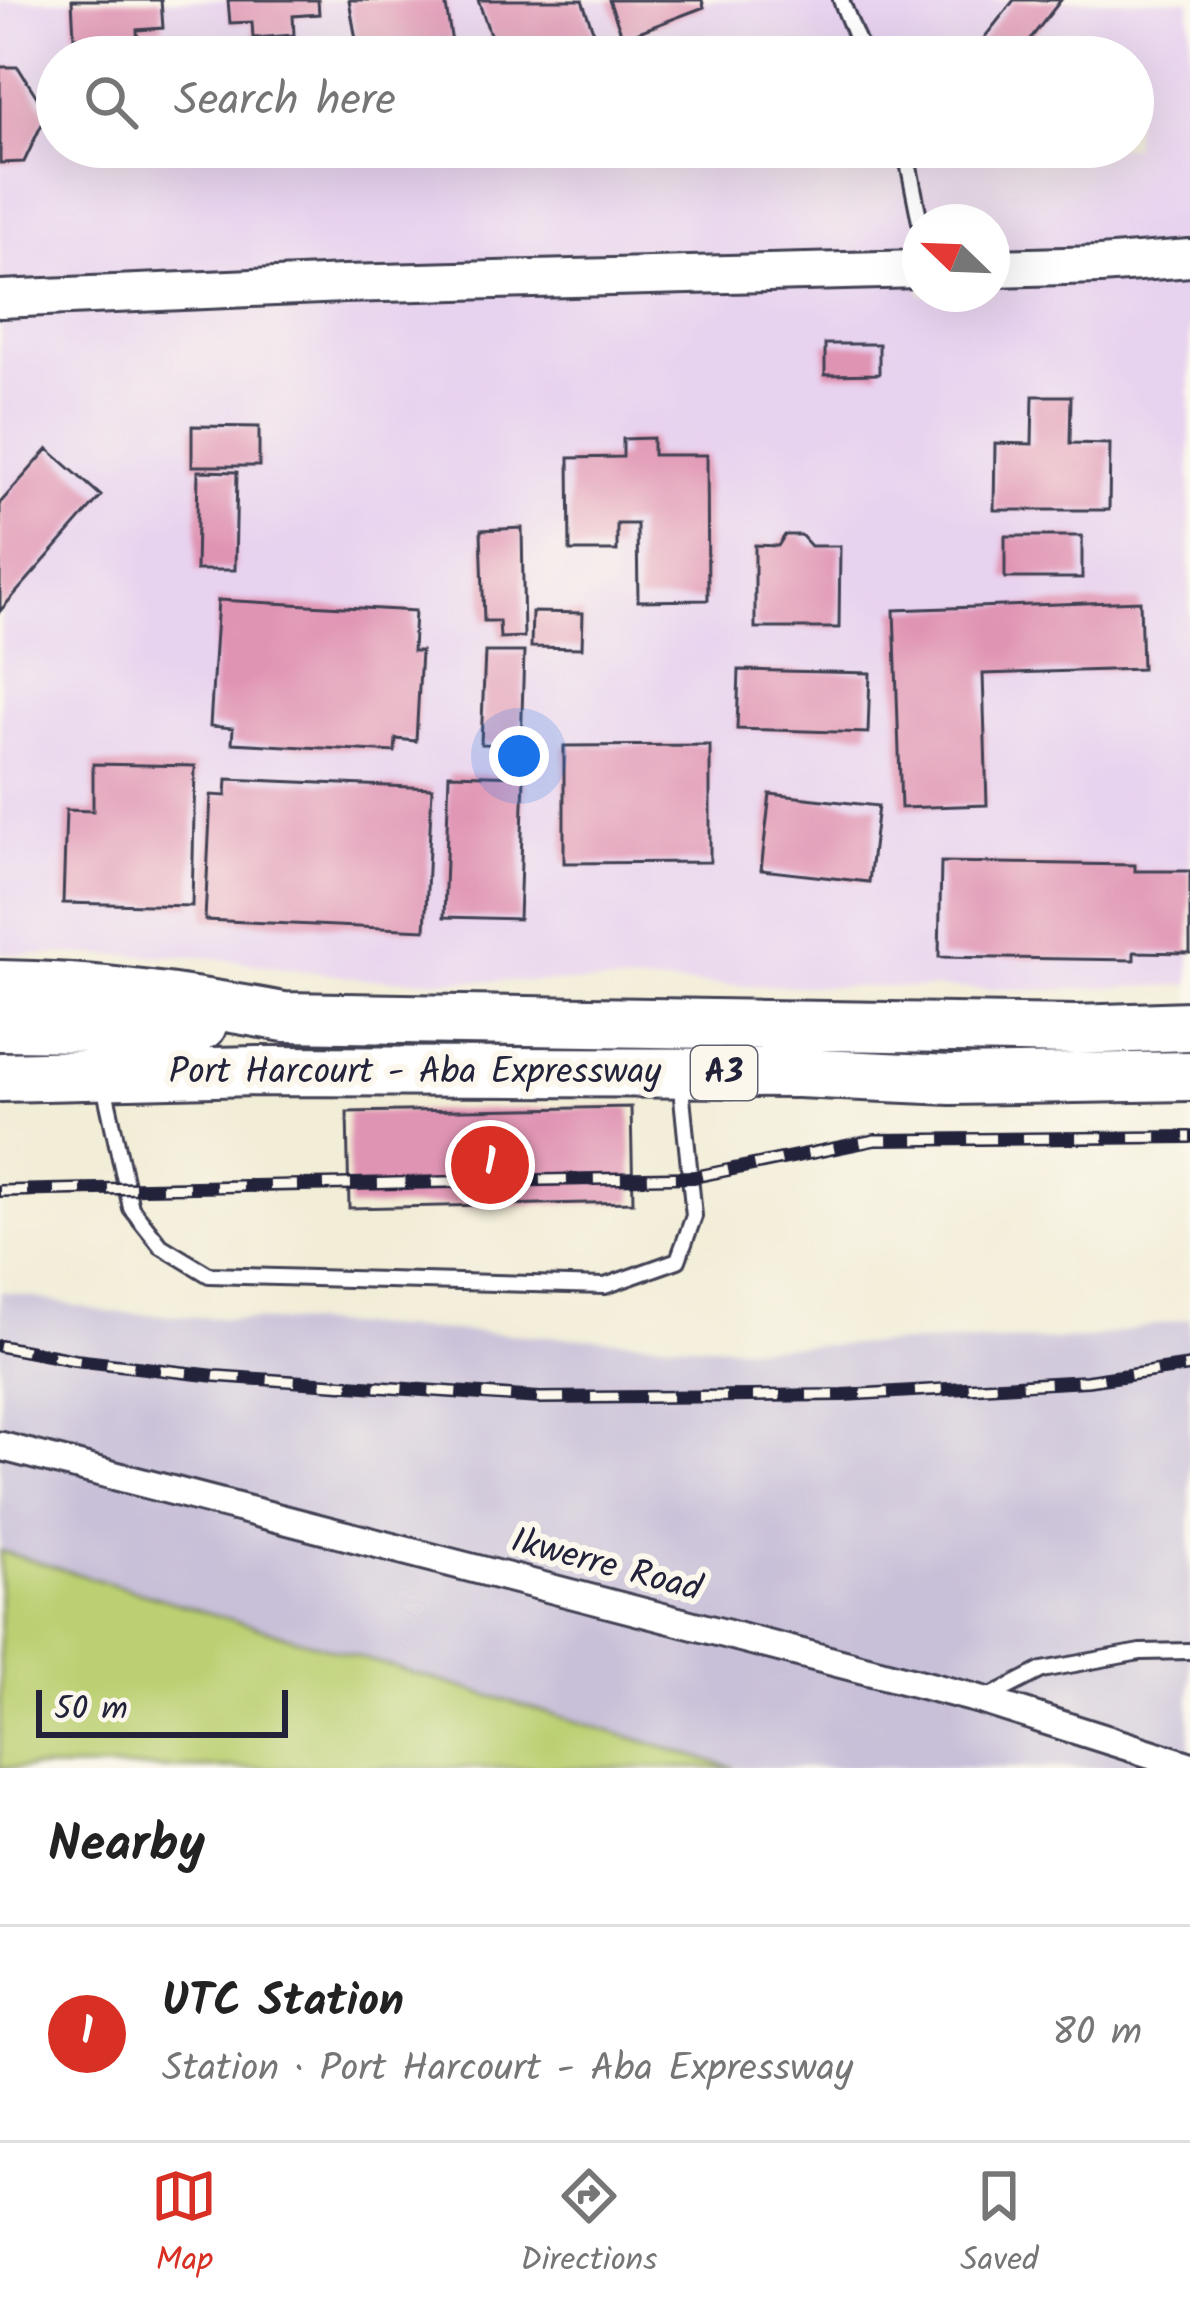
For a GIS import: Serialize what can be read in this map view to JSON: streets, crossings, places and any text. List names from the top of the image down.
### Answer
{
  "streets": {
    "highway": ["Port Harcourt - Aba Expressway", "A3"],
    "street": ["Ikwerre Road"]
  },
  "scale_bar": "50 m",
  "north": "top left",
  "page": {
    "search": "Search here",
    "pins": "1",
    "scale": "50 m",
    "heading": "Nearby",
    "list": [
      {
        "mark": "1",
        "name": "UTC Station",
        "note": "Station · Port Harcourt - Aba Expressway",
        "value": "80 m"
      }
    ],
    "nav": ["Map", "Directions", "Saved"]
  }
}
